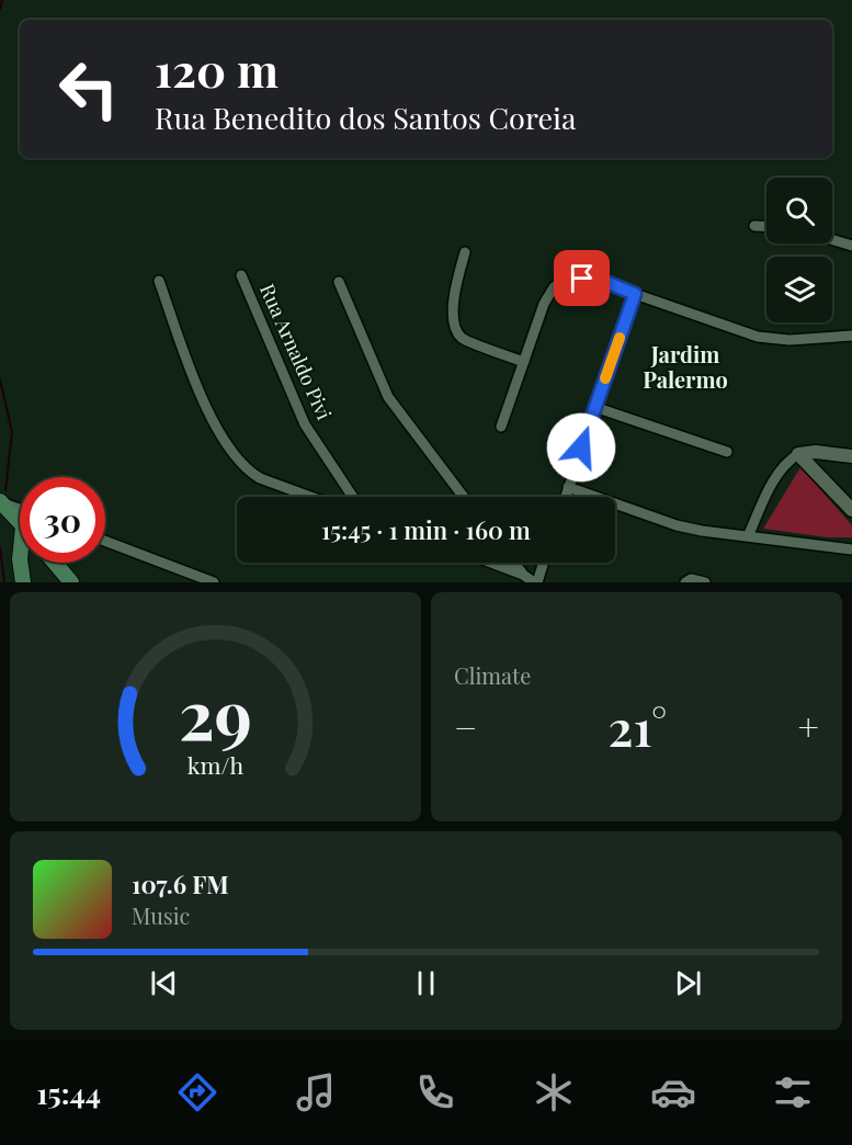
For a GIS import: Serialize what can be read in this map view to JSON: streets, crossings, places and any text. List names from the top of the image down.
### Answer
{
  "streets": {
    "street": ["Rua Arnaldo Pivi"]
  },
  "districts": ["Jardim Palermo"],
  "page": {
    "turn": ["120 m", "Rua Benedito dos Santos Coreia"],
    "limit": "30",
    "trip": "15:45 · 1 min · 160 m",
    "tile": "Climate",
    "heat": ["−", "21°", "+"],
    "song": ["107.6 FM", "Music"],
    "tabs": "15:44",
    "gauge": ["29", "km/h"]
  }
}
